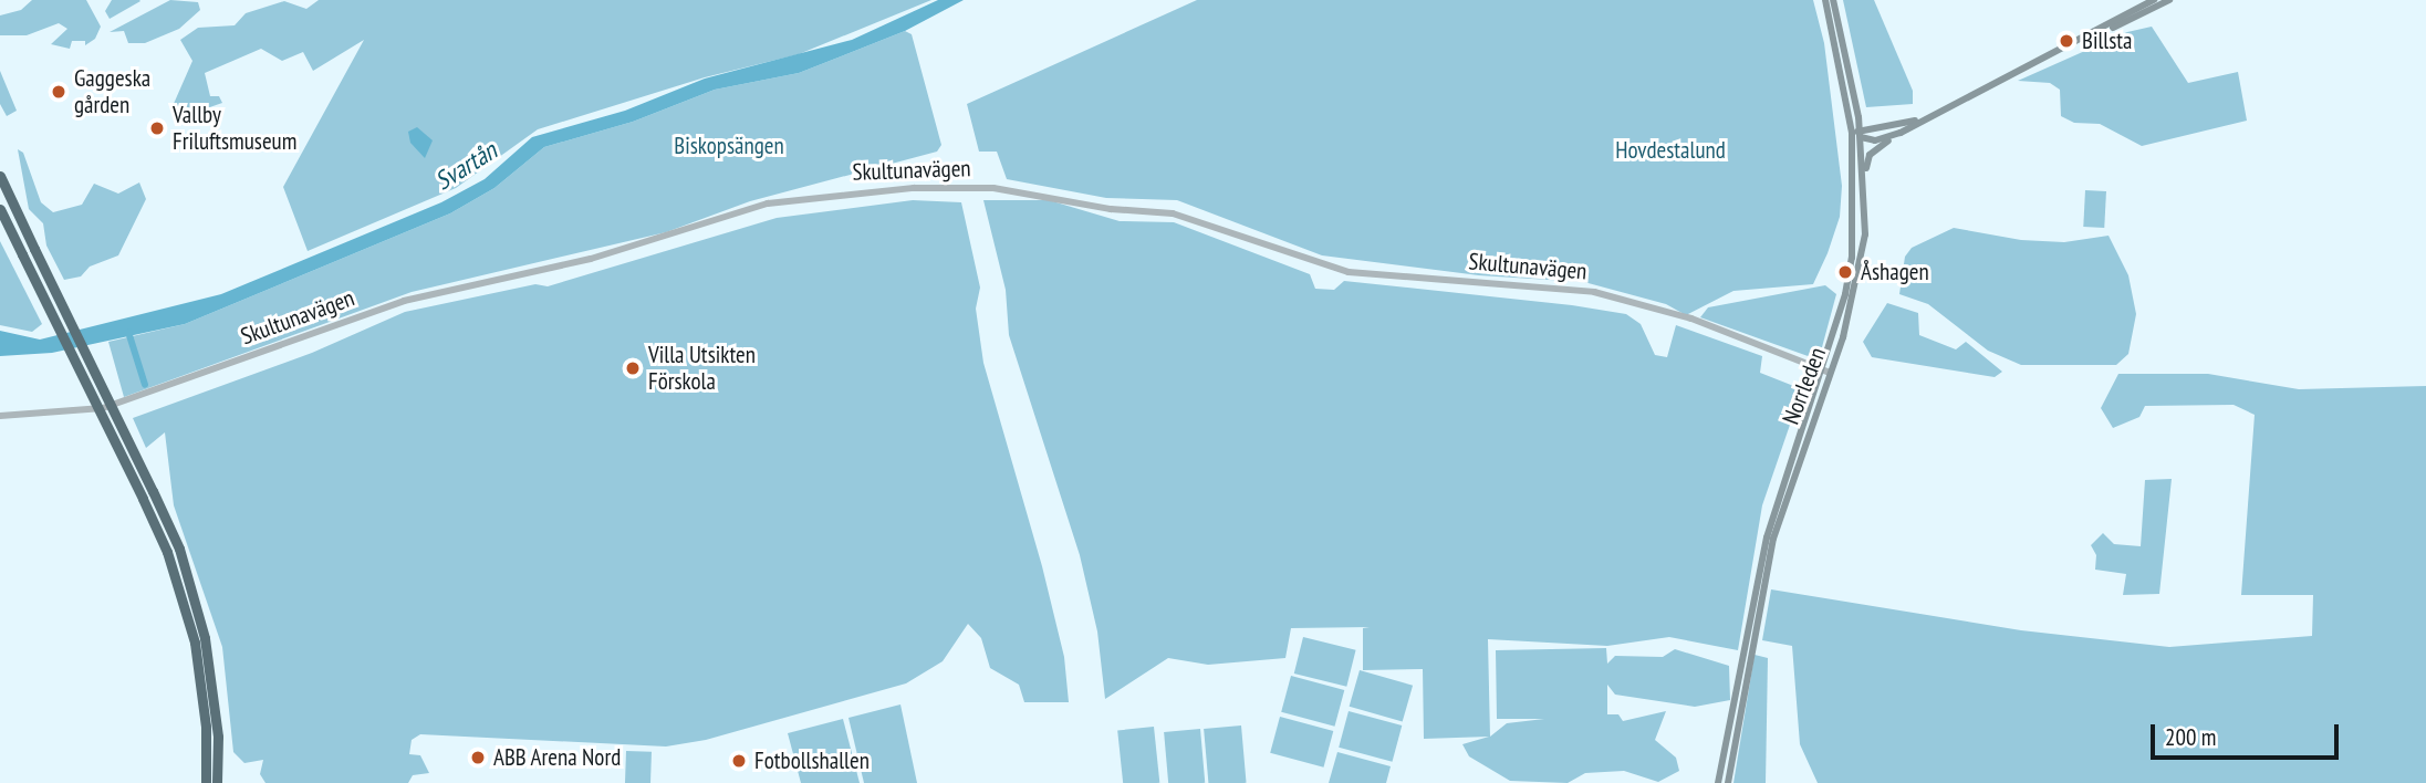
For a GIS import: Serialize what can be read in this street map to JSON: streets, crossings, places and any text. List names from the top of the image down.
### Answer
{
  "streets": {
    "main road": ["Norrleden"],
    "street": ["Skultunavägen"]
  },
  "crossings": [
    ["Skultunavägen", "Norrleden"]
  ],
  "water": ["Svartån"],
  "parks": ["Biskopsängen", "Hovdestalund"],
  "places": [
    "Billsta",
    "Gaggeska gården",
    "Vallby Friluftsmuseum",
    "Åshagen",
    "Villa Utsikten Förskola",
    "ABB Arena Nord",
    "Fotbollshallen"
  ],
  "scale_bar": "200 m"
}
